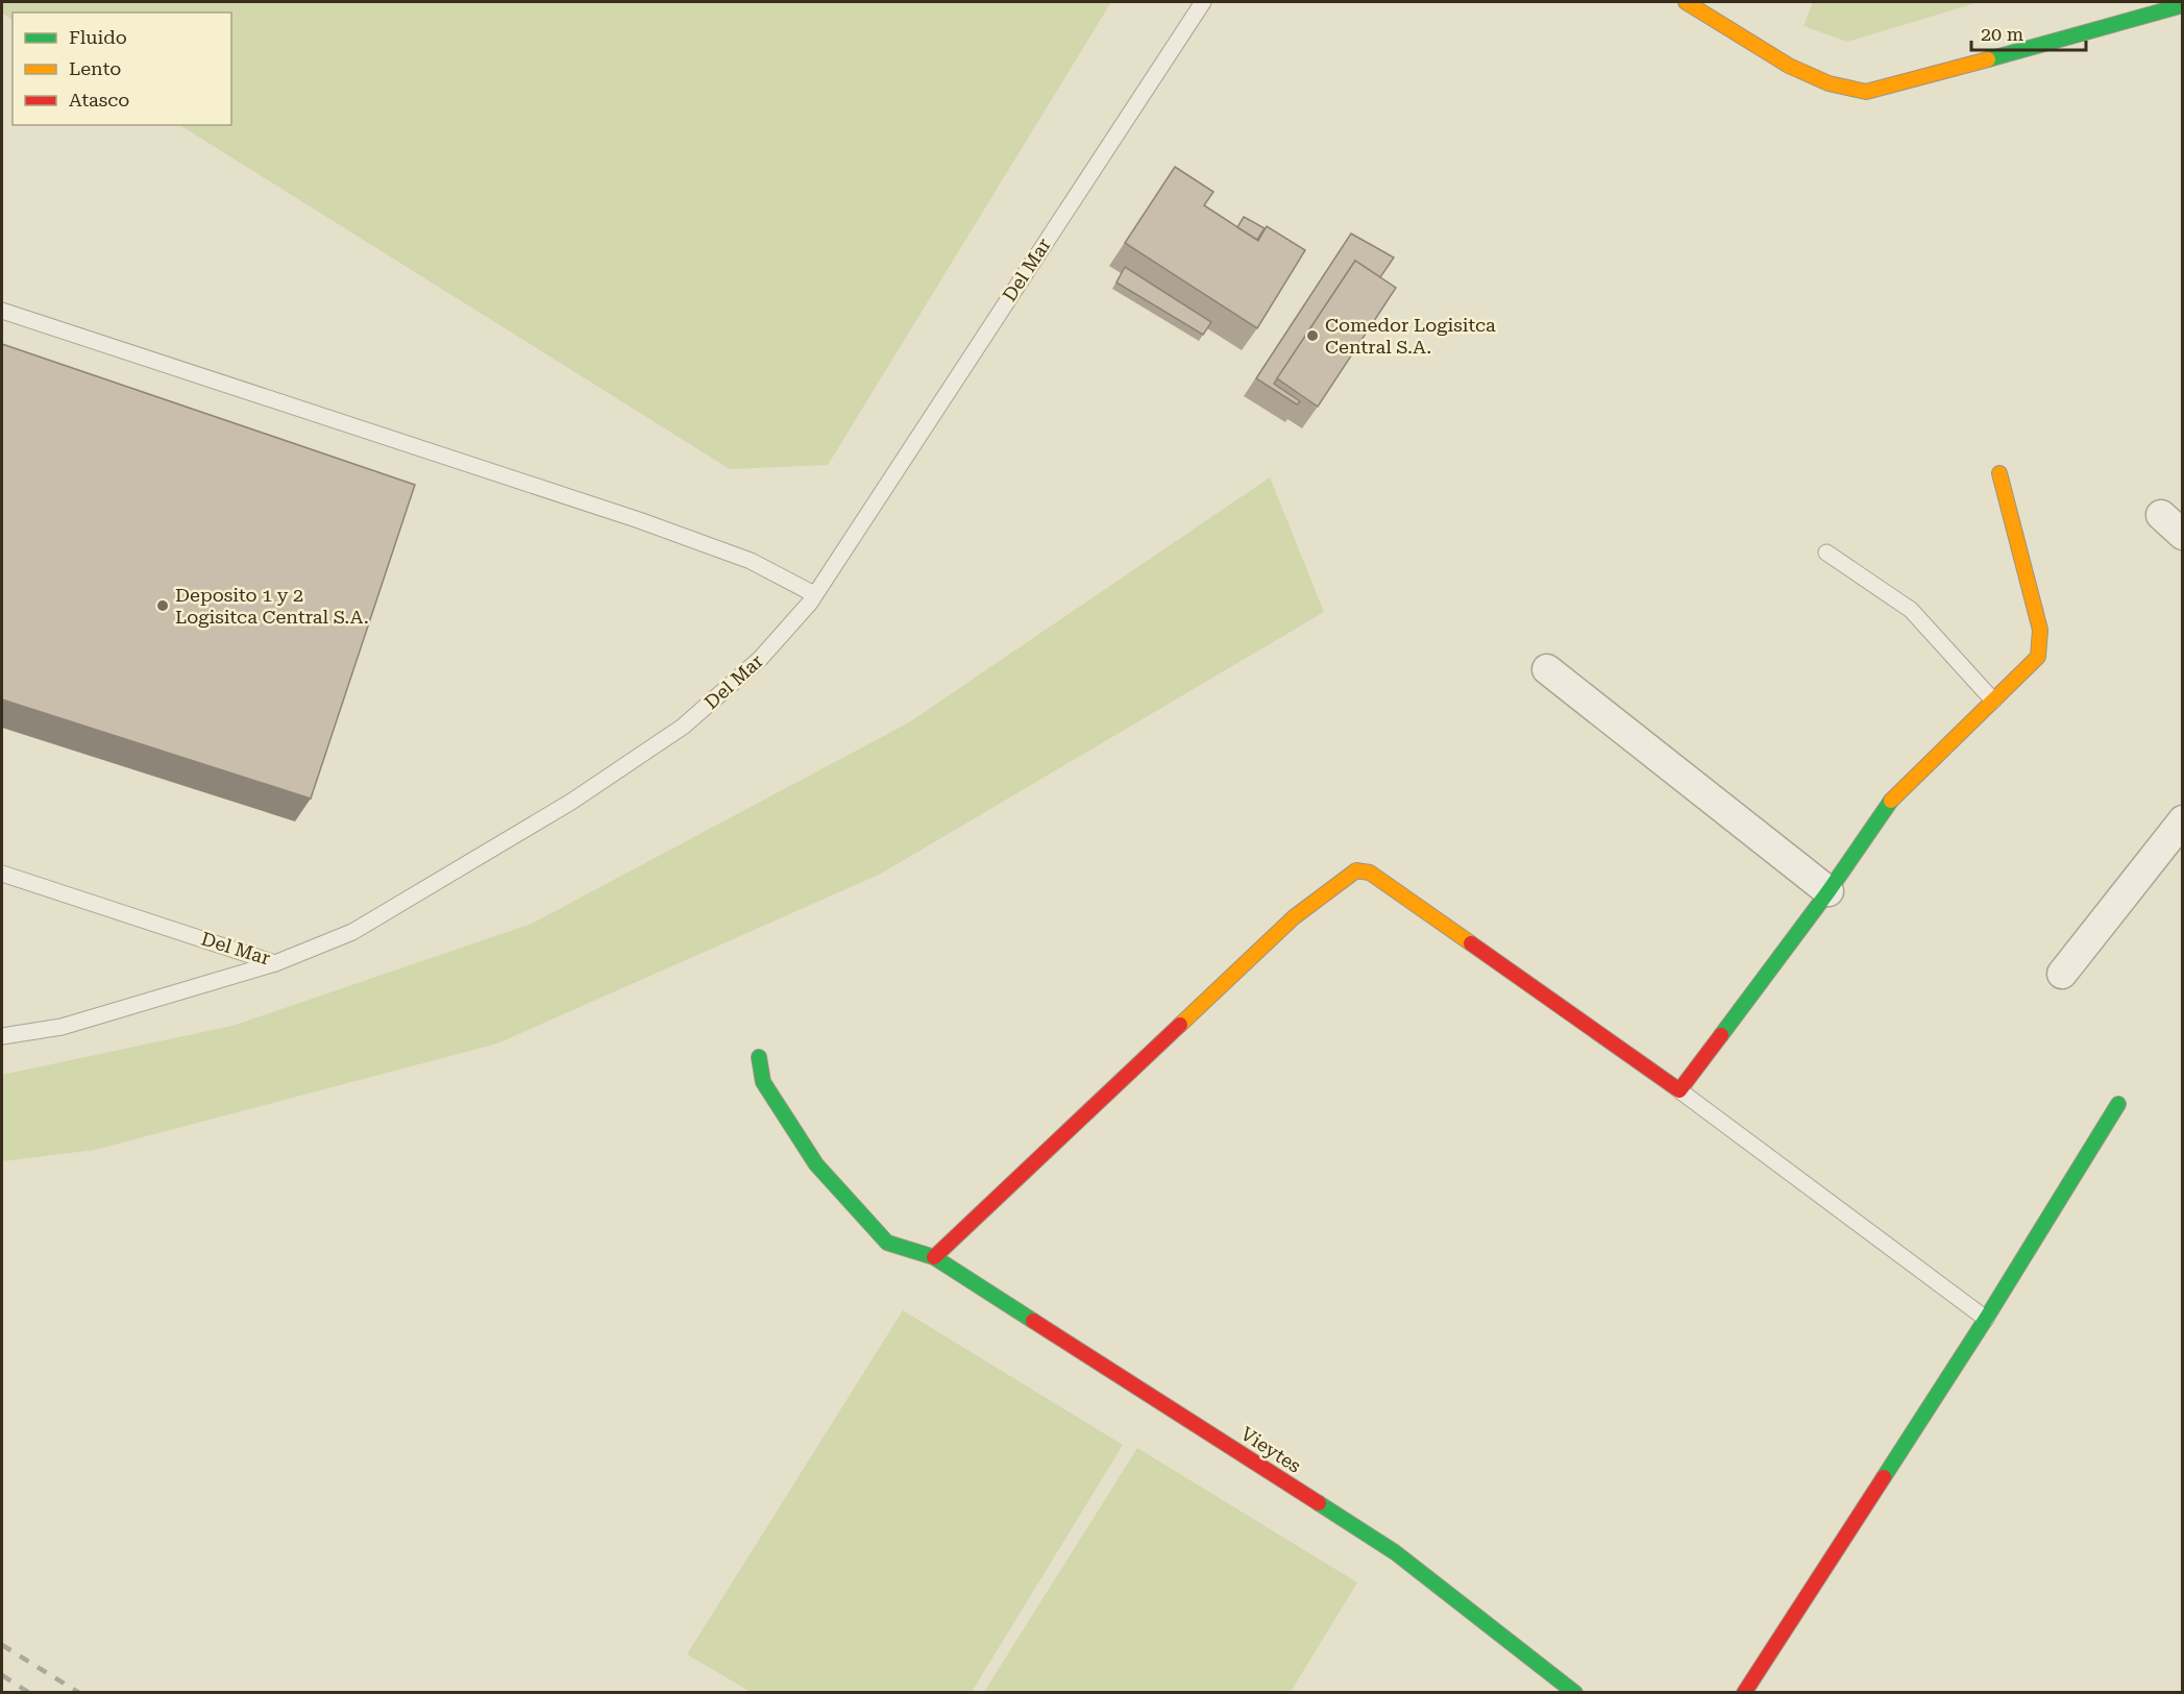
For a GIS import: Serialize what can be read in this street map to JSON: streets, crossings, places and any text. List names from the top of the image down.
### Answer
{
  "streets": {
    "street": ["Vieytes"],
    "lane": ["Del Mar"]
  },
  "places": ["Comedor Logisitca Central S.A.", "Deposito 1 y 2 Logisitca Central S.A."],
  "legend": ["Fluido", "Lento", "Atasco"],
  "scale_bar": "20 m"
}
